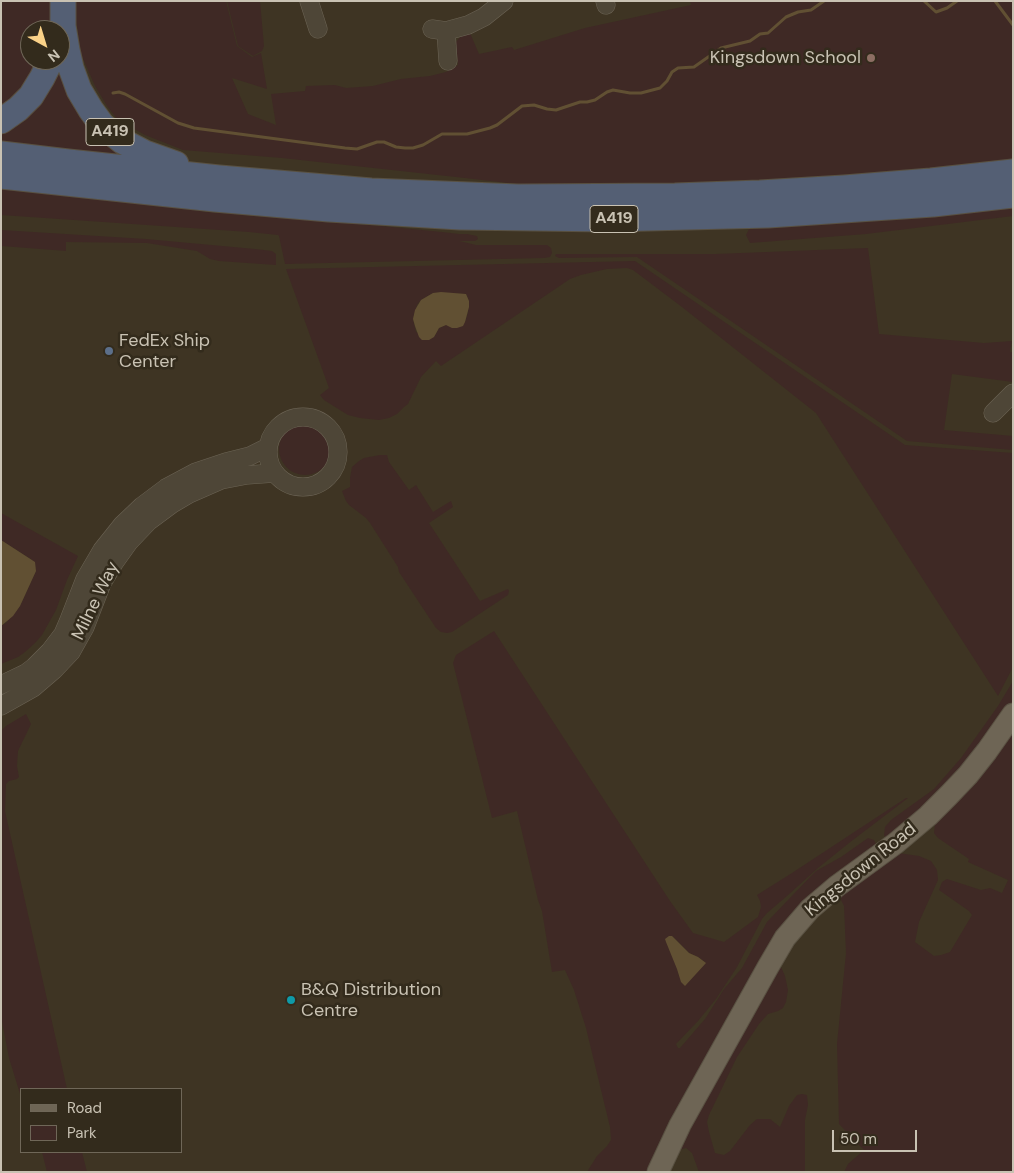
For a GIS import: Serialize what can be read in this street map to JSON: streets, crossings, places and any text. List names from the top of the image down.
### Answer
{
  "streets": {
    "highway": ["A419"],
    "main road": ["Kingsdown Road"],
    "street": ["Milne Way"]
  },
  "places": ["Kingsdown School", "FedEx Ship Center", "B&Q Distribution Centre"],
  "legend": ["Road", "Park"],
  "scale_bar": "50 m",
  "north": "bottom right"
}
